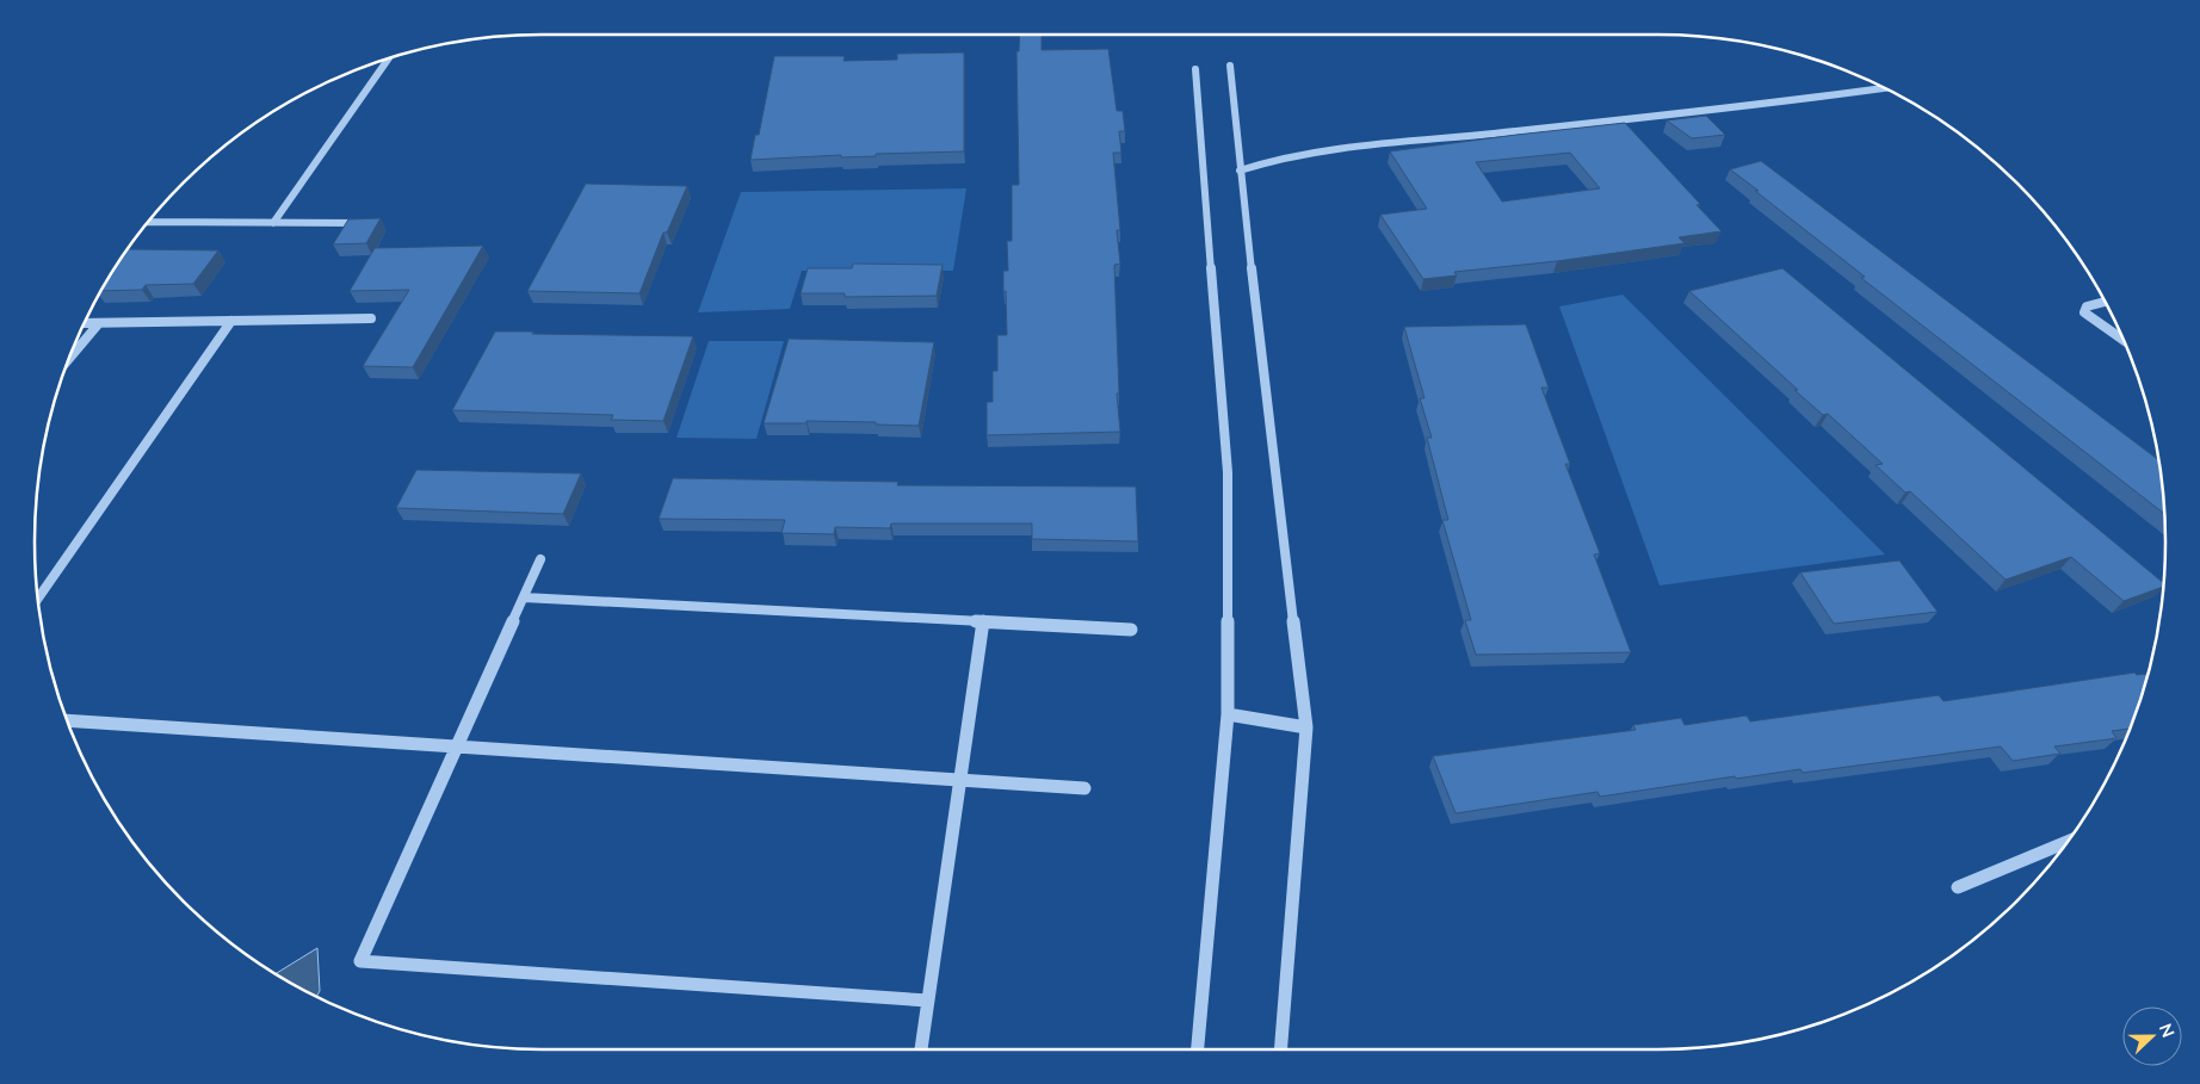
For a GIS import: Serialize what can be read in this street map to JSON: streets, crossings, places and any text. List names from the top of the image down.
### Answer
{
  "north": "right"
}
